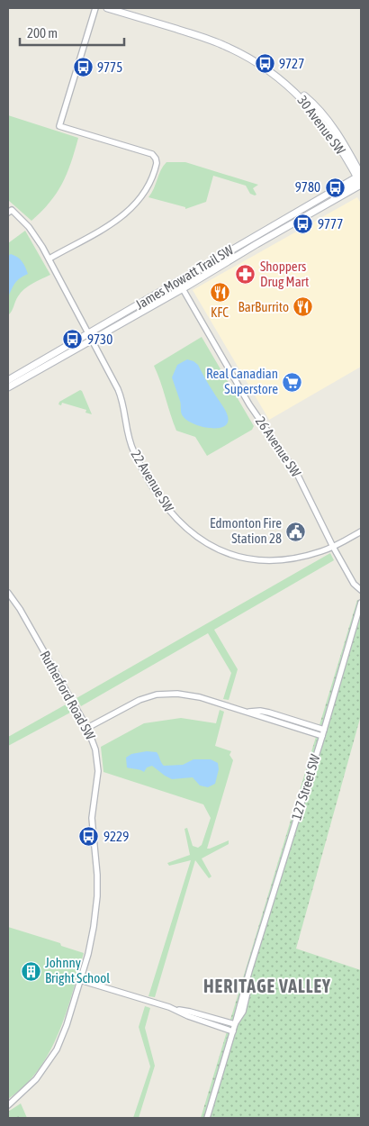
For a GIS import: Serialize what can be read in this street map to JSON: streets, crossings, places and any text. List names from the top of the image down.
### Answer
{
  "streets": {
    "main road": ["30 Avenue SW", "James Mowatt Trail SW"],
    "street": [
      "26 Avenue SW",
      "22 Avenue SW",
      "Rutherford Road SW",
      "127 Street SW"
    ]
  },
  "crossings": [
    ["30 Avenue SW", "James Mowatt Trail SW"],
    ["James Mowatt Trail SW", "26 Avenue SW"],
    ["James Mowatt Trail SW", "22 Avenue SW"],
    ["26 Avenue SW", "22 Avenue SW"]
  ],
  "districts": ["HERITAGE VALLEY"],
  "places": {
    "bus stop": [
      "9727",
      "9775",
      "9780",
      "9777",
      "9730",
      "9229"
    ],
    "pharmacy": ["Shoppers Drug Mart"],
    "restaurant": ["KFC", "BarBurrito"],
    "supermarket": ["Real Canadian Superstore"],
    "public building": ["Edmonton Fire Station 28"],
    "building": ["Johnny Bright School"]
  },
  "scale_bar": "200 m"
}
